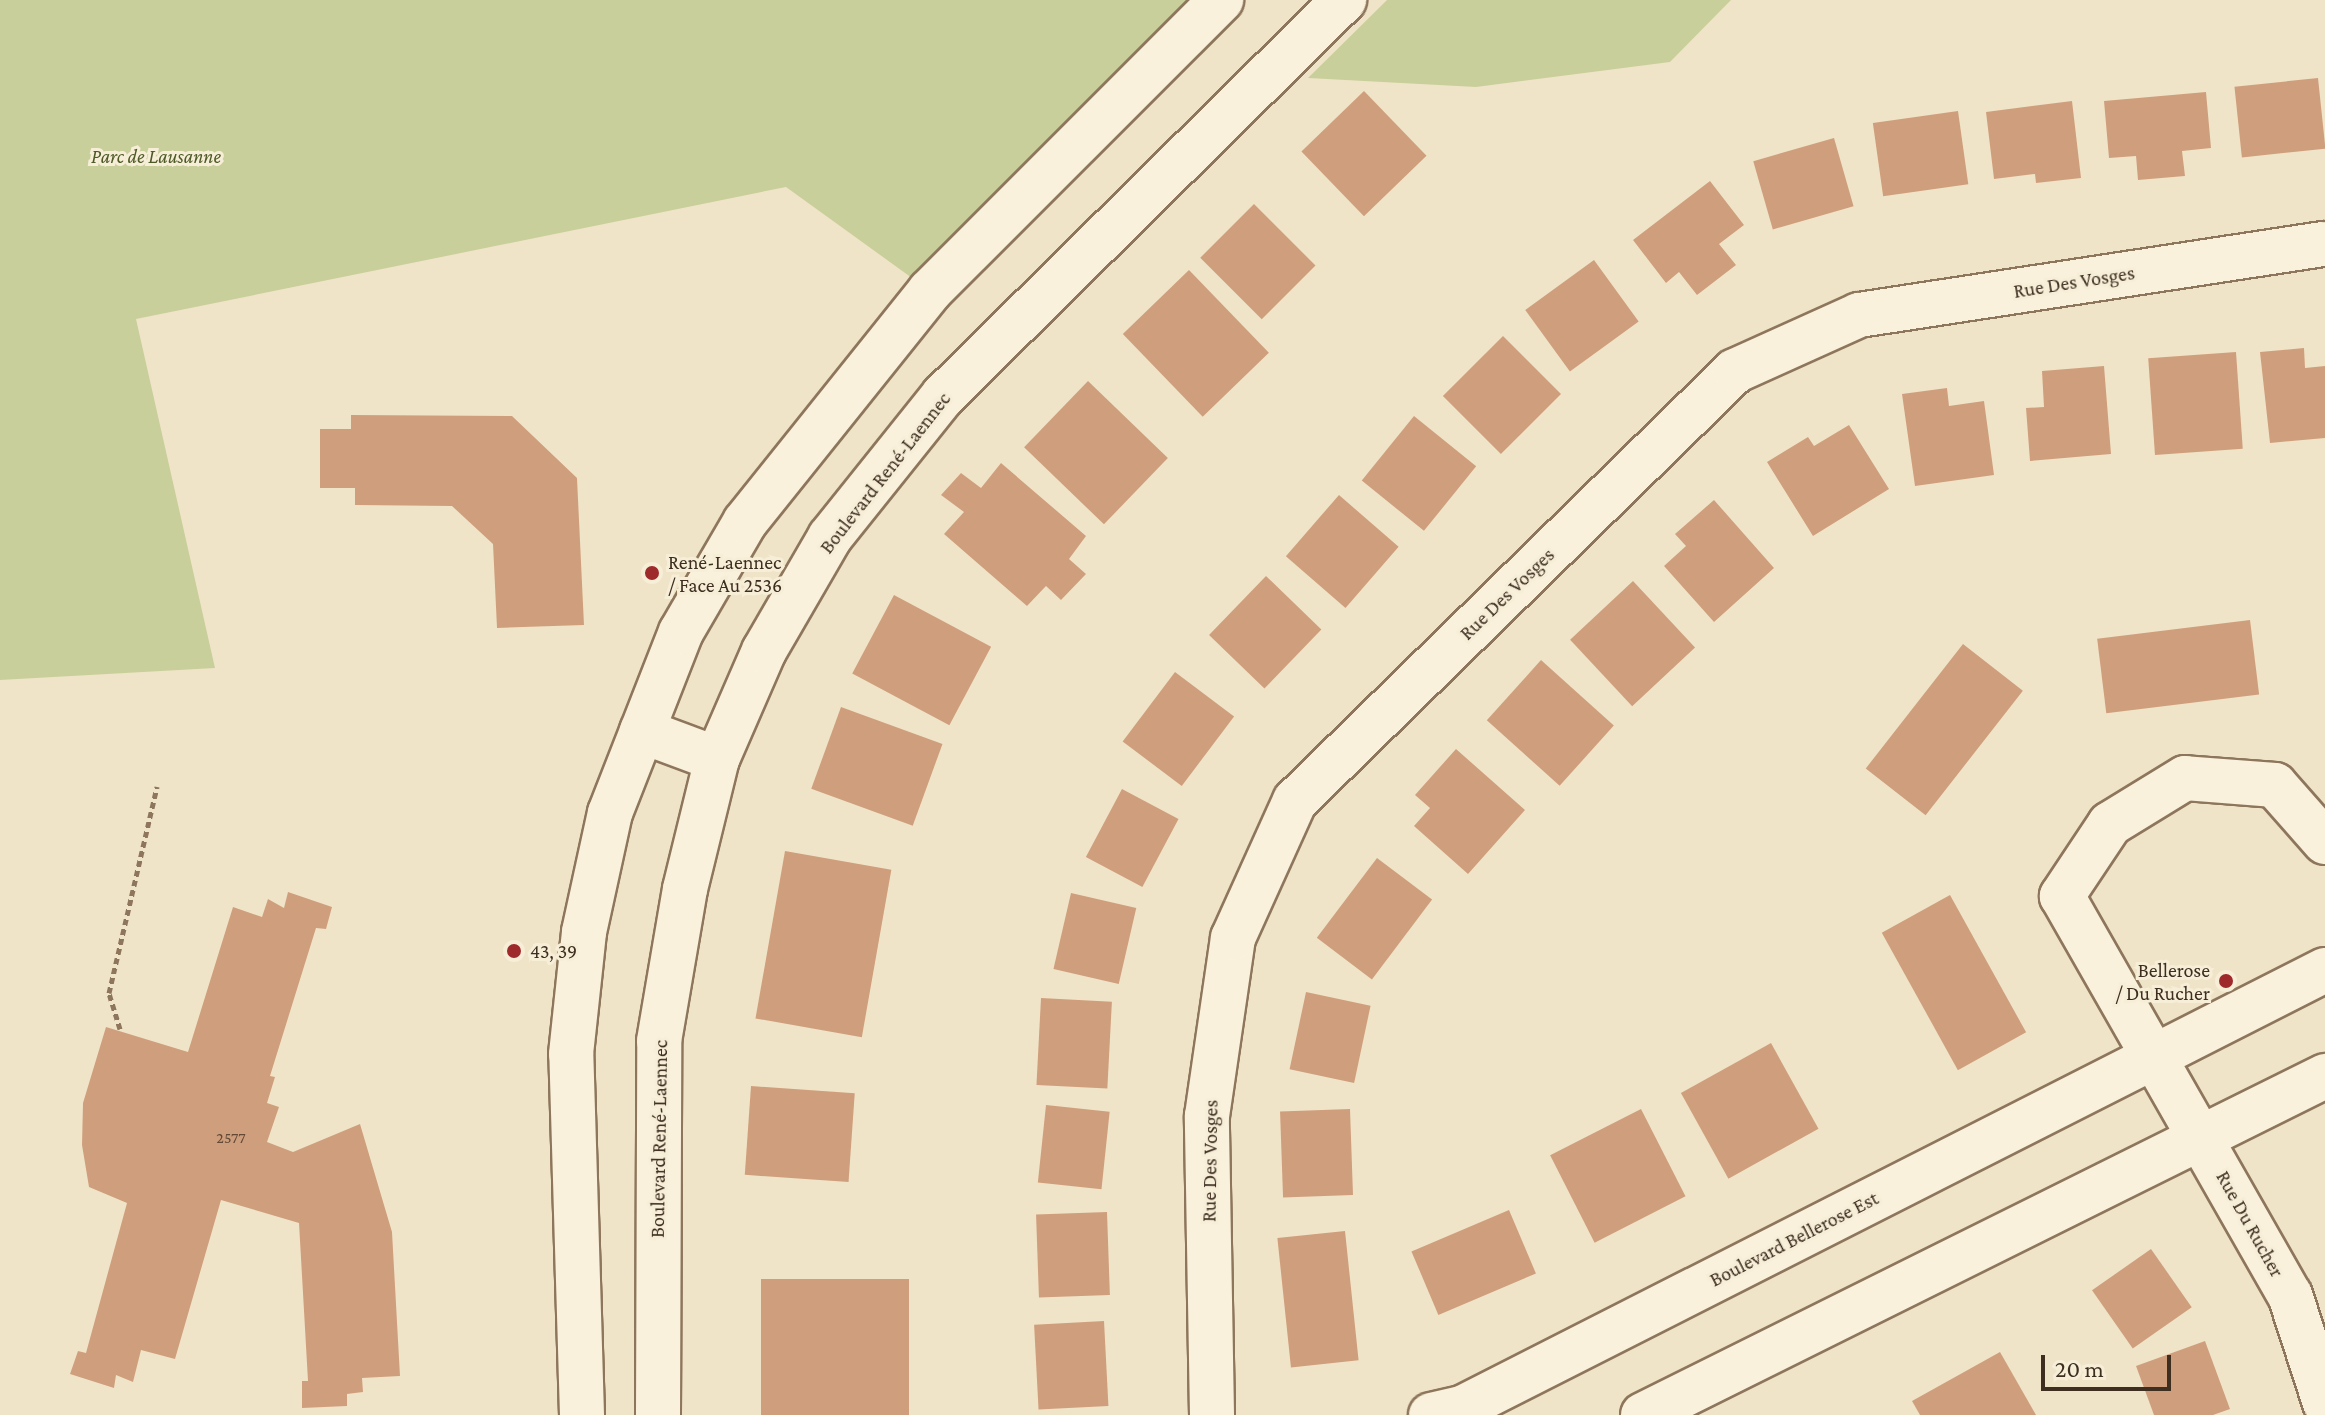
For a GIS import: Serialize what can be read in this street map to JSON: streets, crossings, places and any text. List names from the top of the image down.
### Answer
{
  "streets": {
    "street": [
      "Rue Des Vosges",
      "Boulevard René-Laennec",
      "Rue Du Rucher",
      "Boulevard Bellerose Est"
    ]
  },
  "crossings": [
    ["Rue Du Rucher", "Boulevard Bellerose Est"]
  ],
  "parks": ["Parc de Lausanne"],
  "places": ["René-Laennec / Face Au 2536", "43, 39", "Bellerose / Du Rucher"],
  "house_numbers": ["2577"],
  "scale_bar": "20 m"
}
